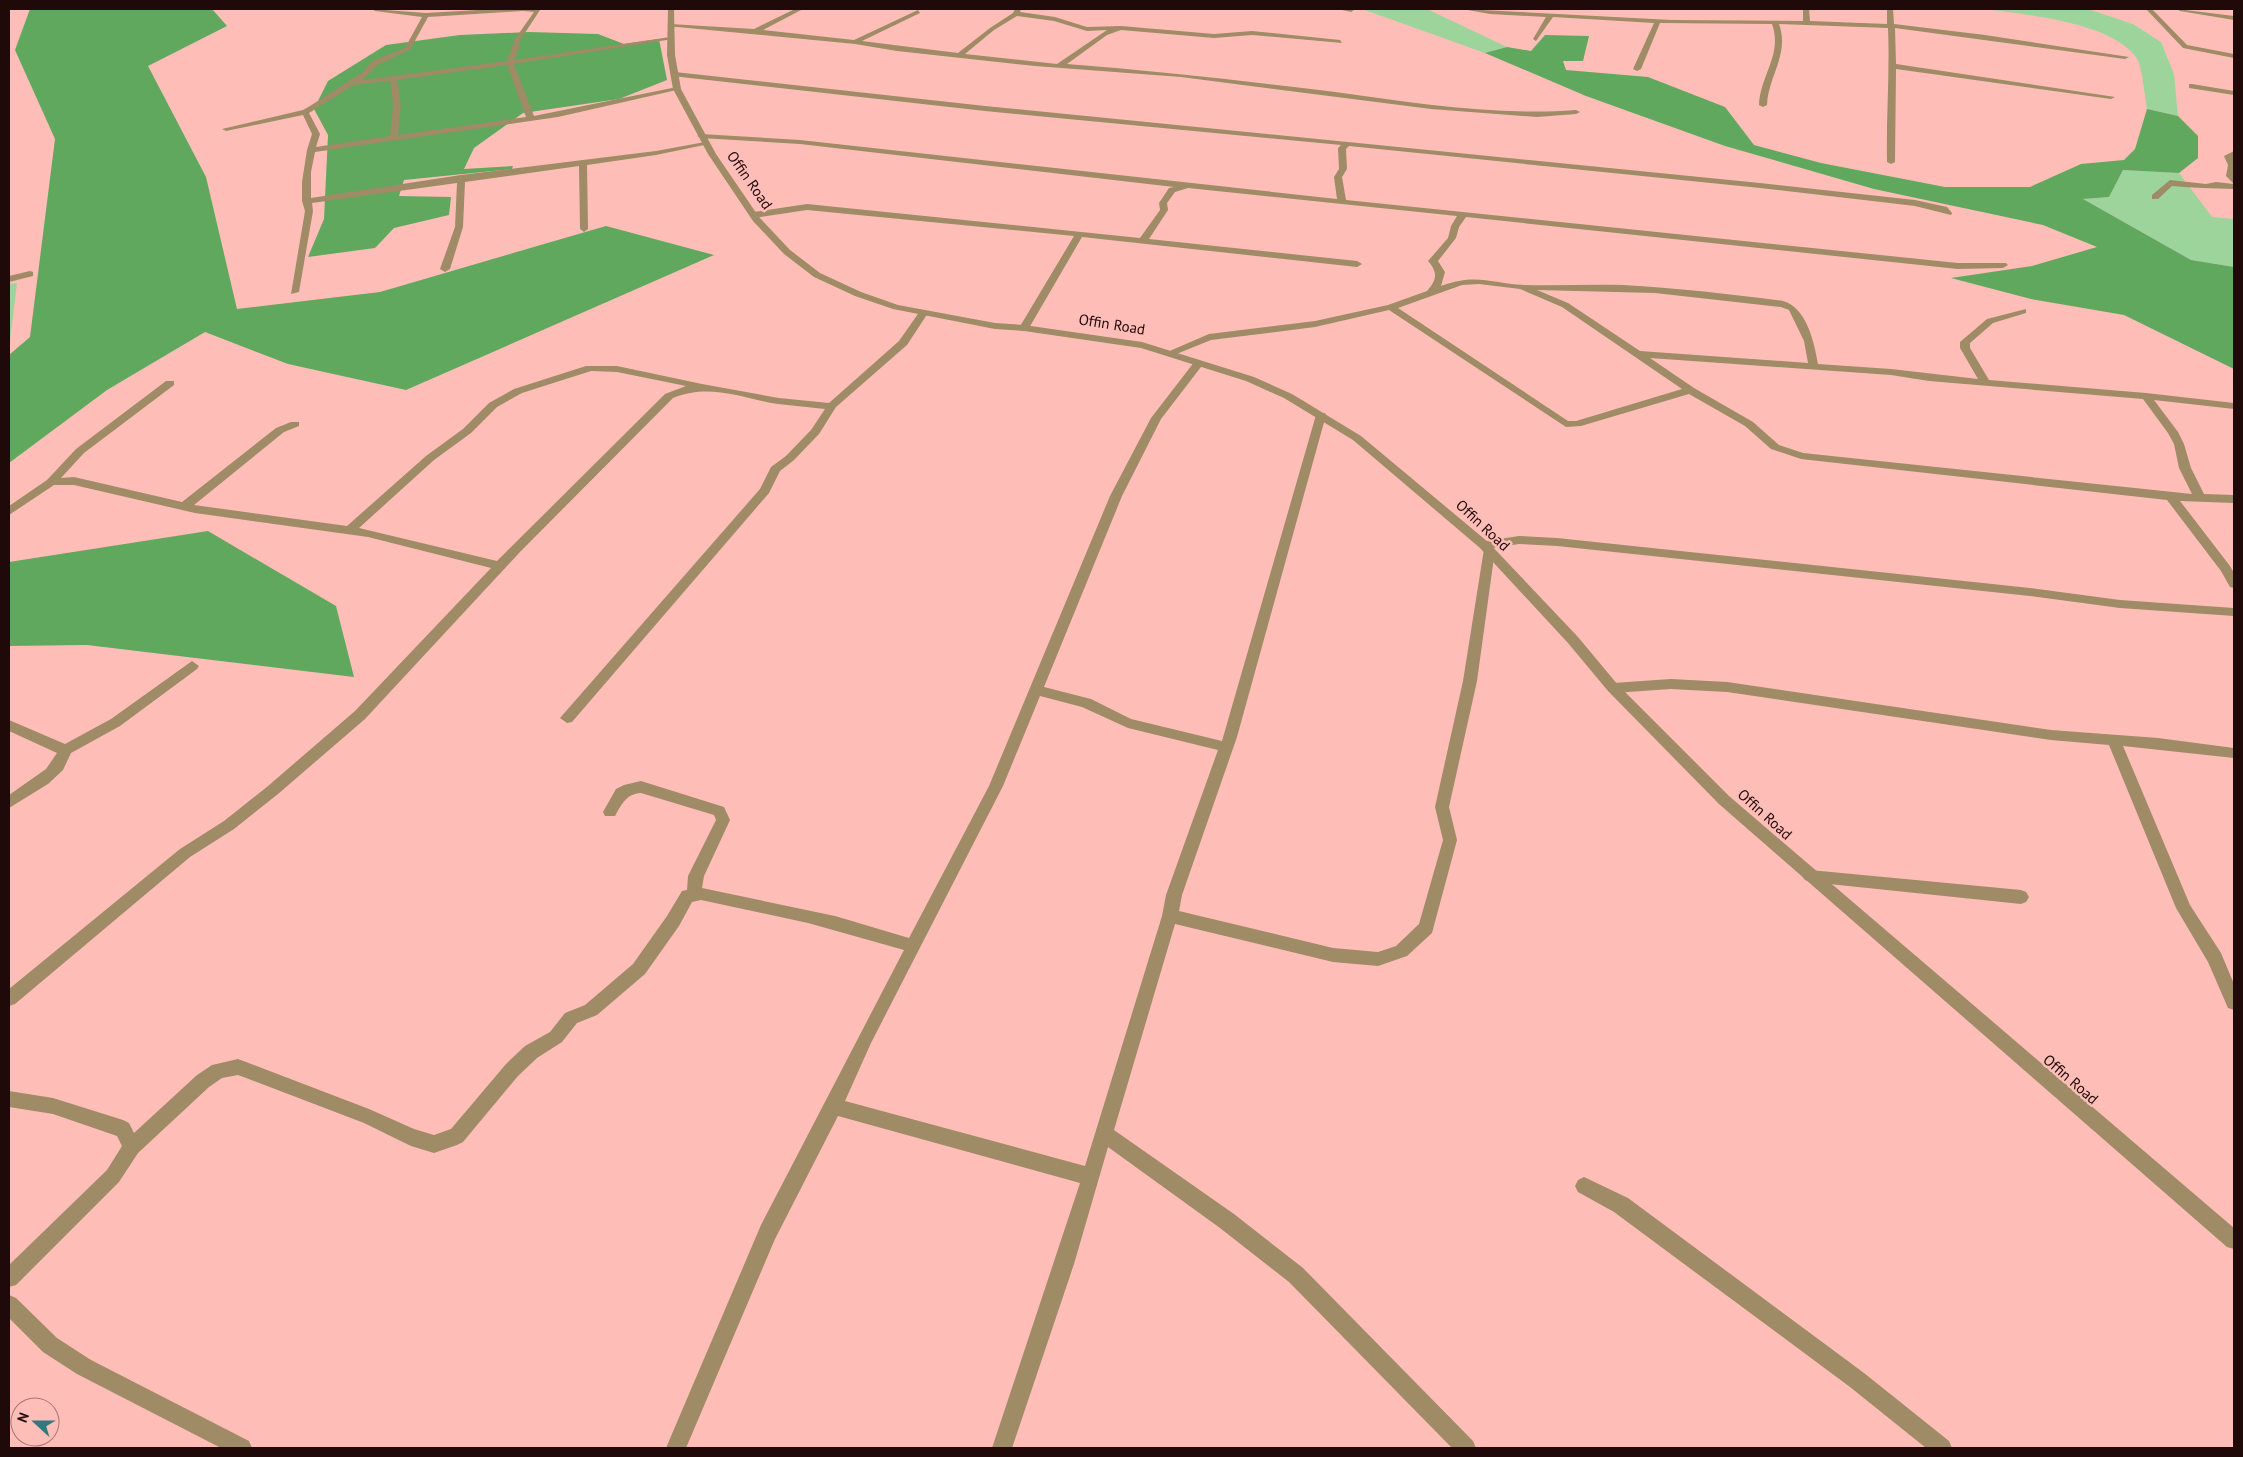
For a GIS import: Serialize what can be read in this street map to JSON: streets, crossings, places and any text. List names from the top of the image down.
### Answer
{
  "streets": {
    "street": ["Offin Road"]
  },
  "north": "left"
}
